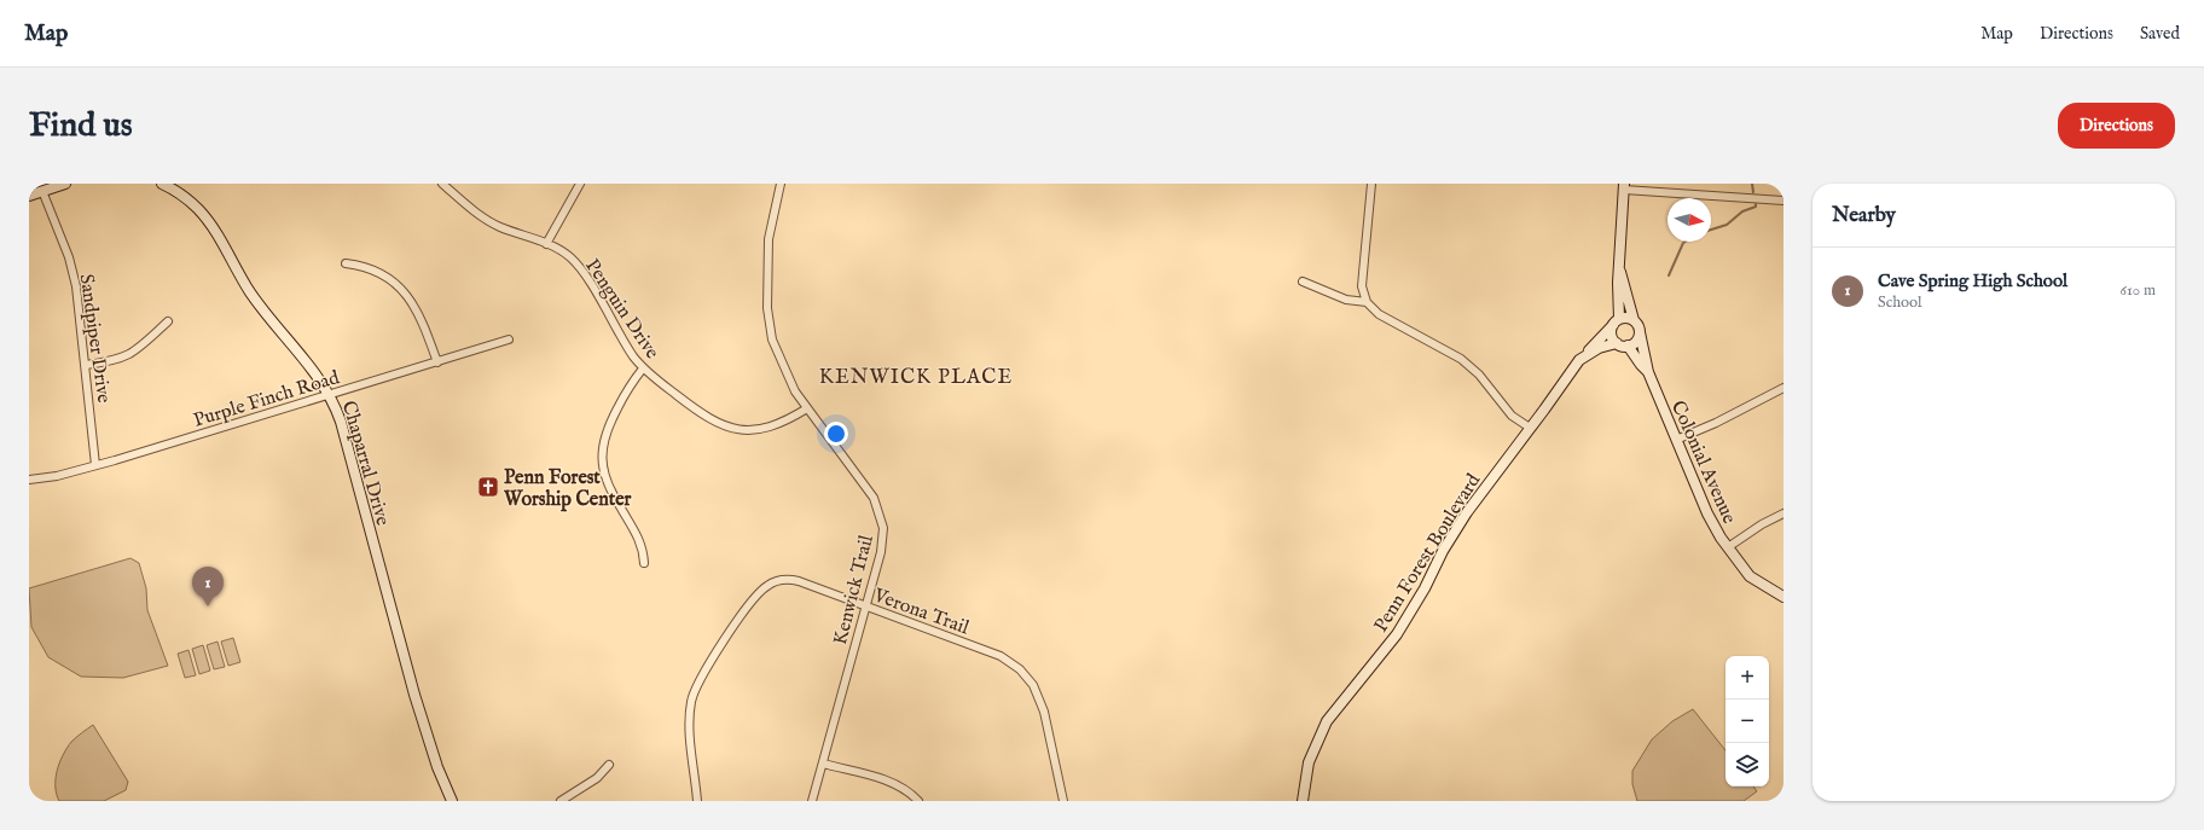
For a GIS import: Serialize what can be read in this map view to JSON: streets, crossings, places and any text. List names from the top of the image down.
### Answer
{
  "streets": {
    "street": [
      "Penguin Drive",
      "Sandpiper Drive",
      "Purple Finch Road",
      "Colonial Avenue",
      "Chaparral Drive",
      "Penn Forest Boulevard",
      "Kenwick Trail",
      "Verona Trail"
    ]
  },
  "crossings": [
    ["Penguin Drive", "Kenwick Trail"],
    ["Sandpiper Drive", "Purple Finch Road"],
    ["Purple Finch Road", "Chaparral Drive"],
    ["Colonial Avenue", "Penn Forest Boulevard"],
    ["Kenwick Trail", "Verona Trail"]
  ],
  "districts": ["KENWICK PLACE"],
  "places": {
    "church": ["Penn Forest Worship Center"]
  },
  "north": "right",
  "page": {
    "header": "Map",
    "nav": ["Map", "Directions", "Saved"],
    "buttons": "Directions",
    "title": "Find us",
    "heading": "Nearby",
    "list": [
      {
        "mark": "1",
        "name": "Cave Spring High School",
        "note": "School",
        "value": "610 m"
      }
    ],
    "pins": "1",
    "map_buttons": ["+", "−"]
  }
}
